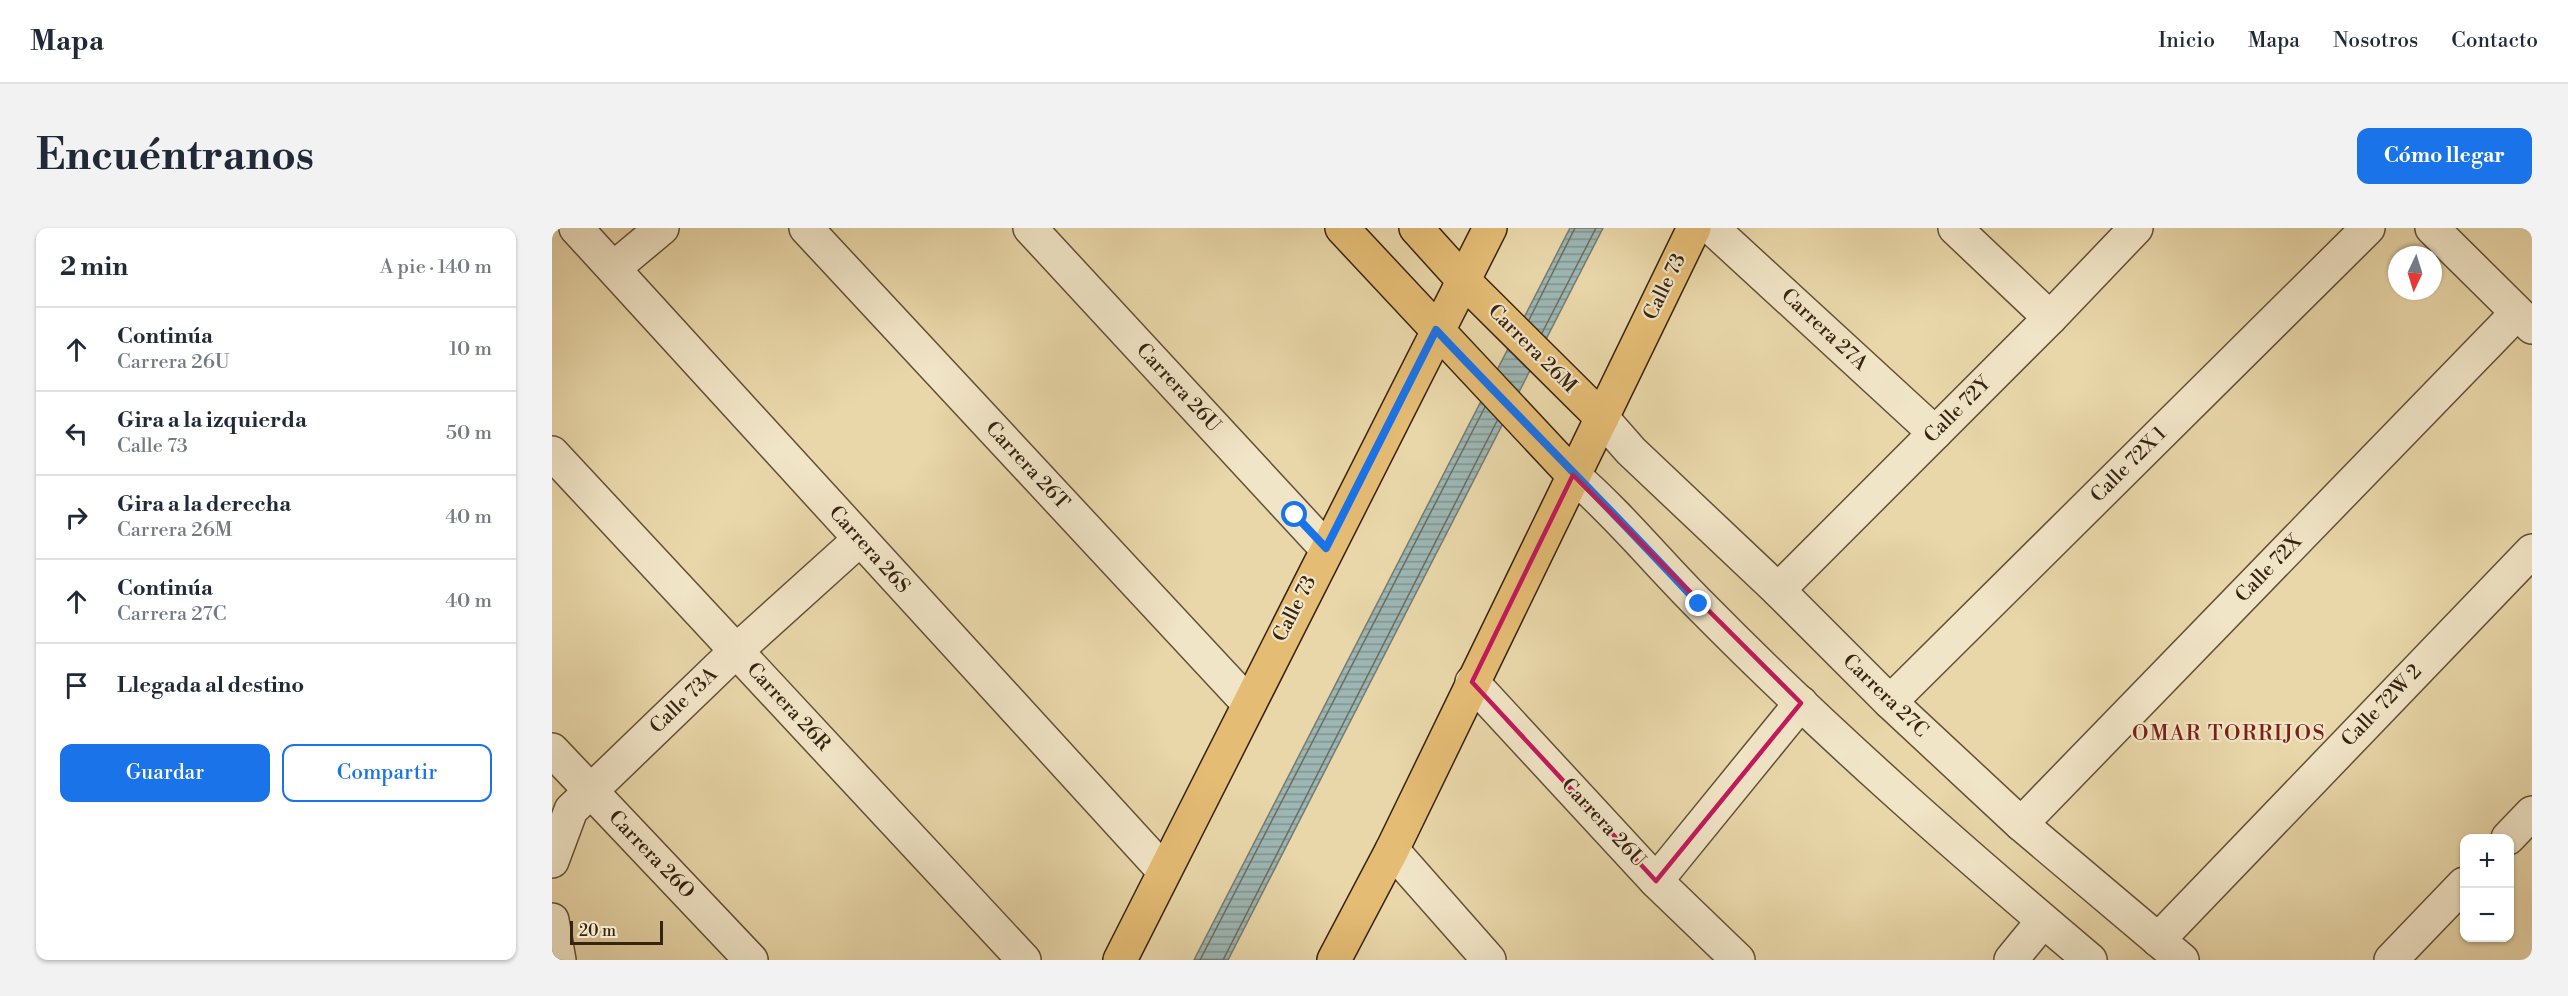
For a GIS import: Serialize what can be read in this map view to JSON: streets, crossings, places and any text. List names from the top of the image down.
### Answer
{
  "streets": {
    "main road": ["Calle 73", "Carrera 26M"],
    "street": [
      "Carrera 27A",
      "Carrera 26U",
      "Calle 72Y",
      "Calle 72X 1",
      "Carrera 26T",
      "Carrera 26S",
      "Calle 72X",
      "Carrera 27C",
      "Calle 73A",
      "Calle 72W 2",
      "Carrera 26R",
      "Carrera 26O"
    ]
  },
  "crossings": [
    ["Calle 73", "Carrera 26M"],
    ["Calle 73", "Carrera 26U"],
    ["Calle 73", "Carrera 26T"],
    ["Calle 73", "Carrera 26S"],
    ["Calle 73", "Carrera 27C"],
    ["Carrera 27A", "Calle 72Y"],
    ["Carrera 26M", "Carrera 27C"],
    ["Calle 72Y", "Carrera 27C"],
    ["Calle 72X 1", "Carrera 27C"],
    ["Carrera 26S", "Calle 73A"],
    ["Calle 72X", "Carrera 27C"],
    ["Carrera 27C", "Calle 72W 2"],
    ["Calle 73A", "Carrera 26R"],
    ["Calle 73A", "Carrera 26O"]
  ],
  "districts": ["OMAR TORRIJOS"],
  "scale_bar": "20 m",
  "north": "bottom",
  "page": {
    "header": "Mapa",
    "nav": [
      "Inicio",
      "Mapa",
      "Nosotros",
      "Contacto"
    ],
    "buttons": [
      "Cómo llegar",
      ["Guardar", "Compartir"]
    ],
    "title": "Encuéntranos",
    "heading": ["2 min", "A pie · 140 m"],
    "list": [
      ["Continúa", "Carrera 26U", "10 m"],
      ["Gira a la izquierda", "Calle 73", "50 m"],
      ["Gira a la derecha", "Carrera 26M", "40 m"],
      ["Continúa", "Carrera 27C", "40 m"],
      "Llegada al destino"
    ],
    "map_buttons": ["+", "−"],
    "scale": "20 m"
  }
}
